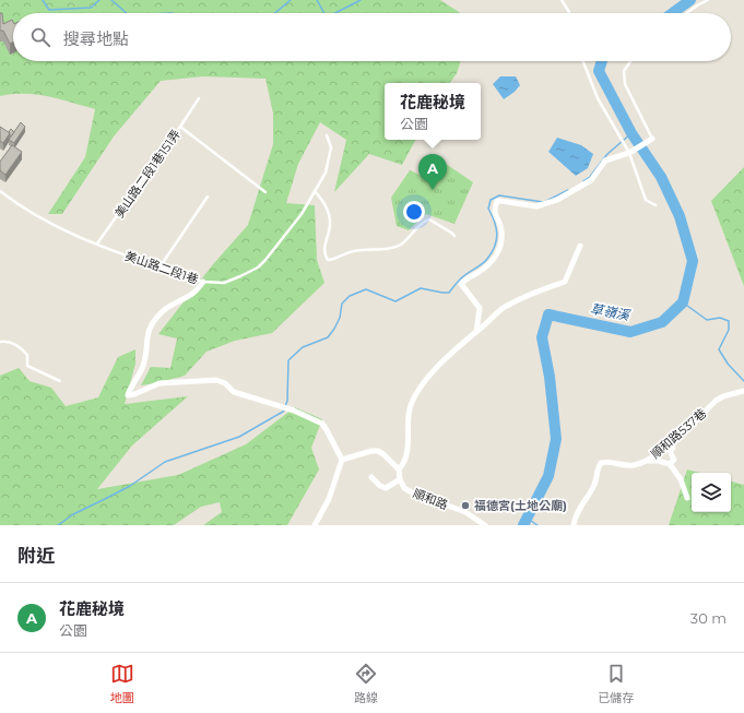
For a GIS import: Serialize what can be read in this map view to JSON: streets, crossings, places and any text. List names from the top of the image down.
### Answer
{
  "streets": {
    "street": ["順和路537巷", "順和路"],
    "lane": ["美山路二段1巷151弄", "美山路二段1巷"]
  },
  "crossings": [
    ["美山路二段1巷151弄", "美山路二段1巷"]
  ],
  "water": ["草嶺溪"],
  "places": ["福德宮(土地公廟)"],
  "page": {
    "search": "搜尋地點",
    "popup": ["花鹿秘境", "公園"],
    "pins": "A",
    "heading": "附近",
    "list": [
      {
        "mark": "A",
        "name": "花鹿秘境",
        "note": "公園",
        "value": "30 m"
      }
    ],
    "nav": ["地圖", "路線", "已儲存"]
  }
}
